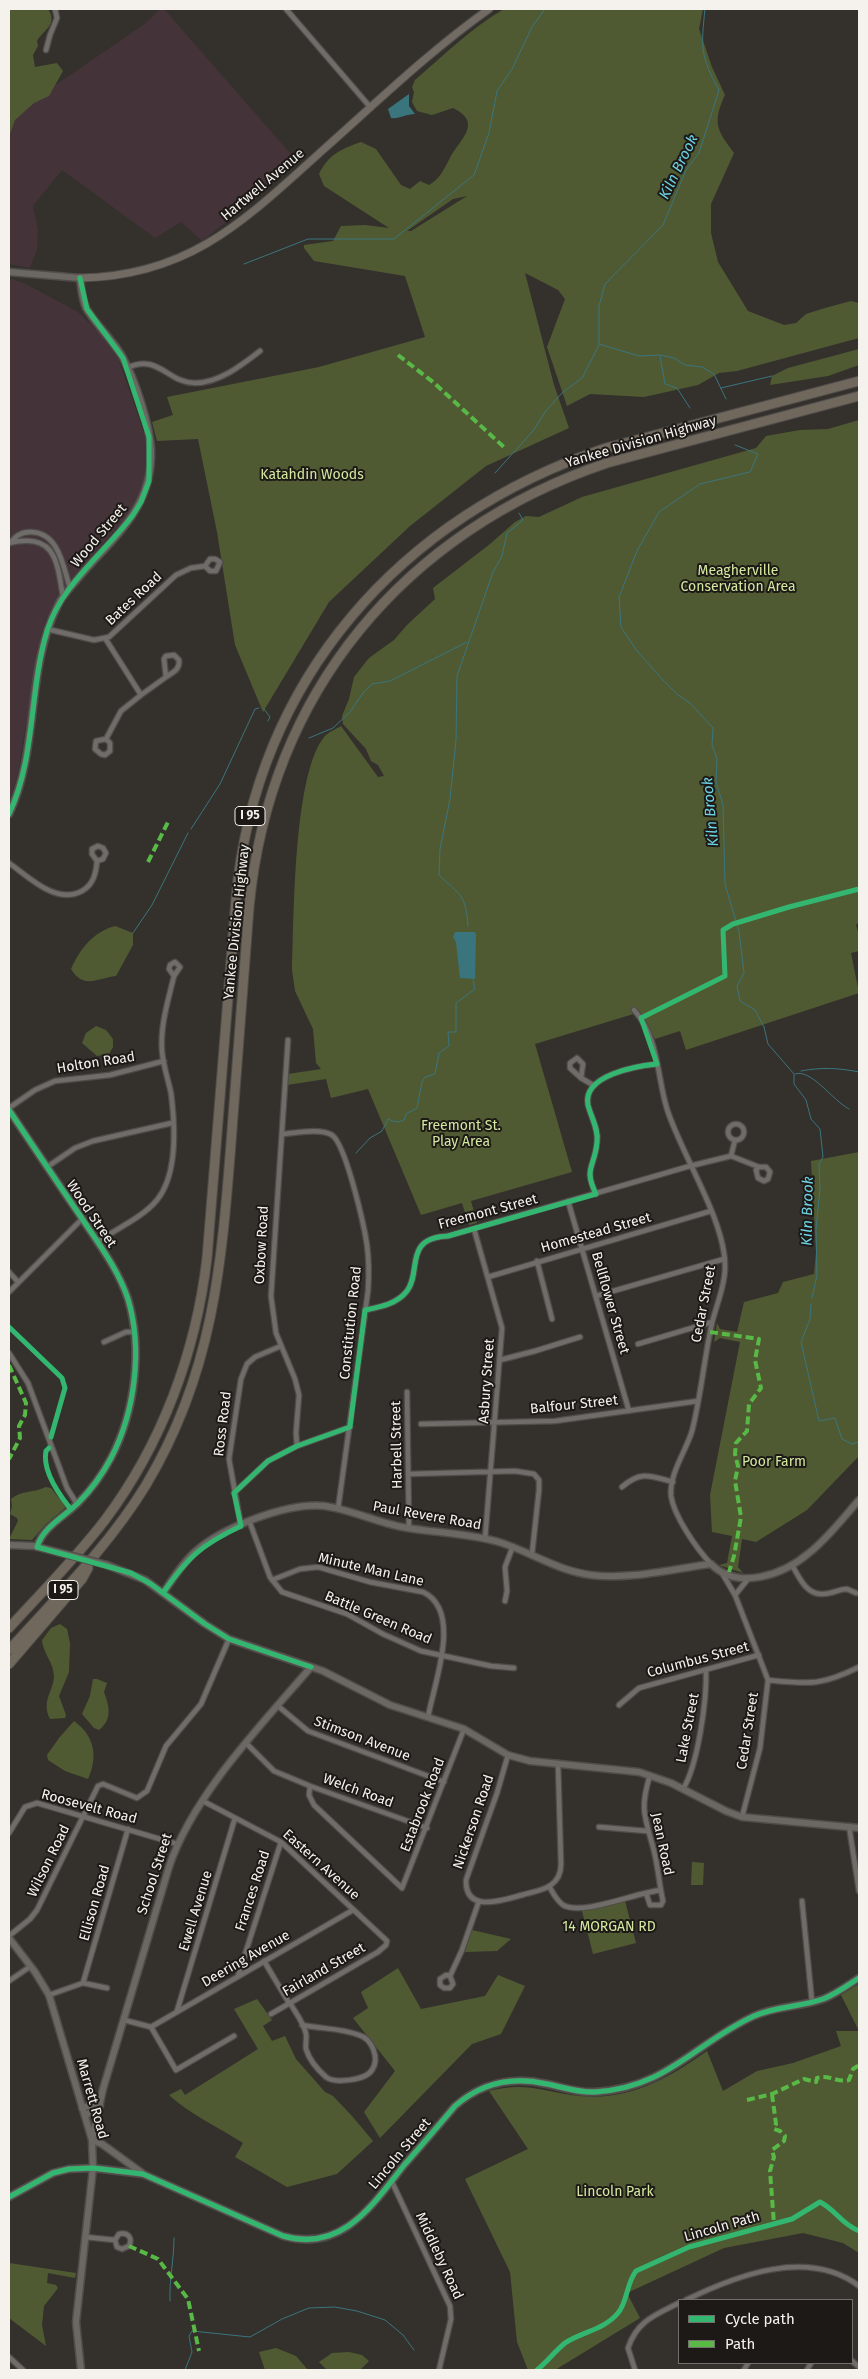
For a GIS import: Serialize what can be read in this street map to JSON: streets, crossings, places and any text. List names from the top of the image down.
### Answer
{
  "streets": {
    "highway": ["Yankee Division Highway", "I 95"],
    "main road": ["Hartwell Avenue"],
    "street": [
      "Wood Street",
      "Bates Road",
      "Holton Road",
      "Freemont Street",
      "Homestead Street",
      "Oxbow Road",
      "Bellflower Street",
      "Cedar Street",
      "Constitution Road",
      "Asbury Street",
      "Balfour Street",
      "Ross Road",
      "Harbell Street",
      "Paul Revere Road",
      "Minute Man Lane",
      "Battle Green Road",
      "Columbus Street",
      "Lake Street",
      "Stimson Avenue",
      "Welch Road",
      "Estabrook Road",
      "Roosevelt Road",
      "Nickerson Road",
      "Jean Road",
      "Wilson Road",
      "Eastern Avenue",
      "School Street",
      "Frances Road",
      "Ellison Road",
      "Ewell Avenue",
      "Deering Avenue",
      "Fairland Street",
      "Marrett Road",
      "Lincoln Street",
      "Middleby Road"
    ],
    "cycle path": ["Lincoln Path"]
  },
  "crossings": [
    ["Hartwell Avenue", "Wood Street"],
    ["Wood Street", "Bates Road"],
    ["Wood Street", "Holton Road"],
    ["Freemont Street", "Bellflower Street"],
    ["Freemont Street", "Cedar Street"],
    ["Freemont Street", "Constitution Road"],
    ["Freemont Street", "Asbury Street"],
    ["Homestead Street", "Bellflower Street"],
    ["Homestead Street", "Cedar Street"],
    ["Homestead Street", "Asbury Street"],
    ["Oxbow Road", "Constitution Road"],
    ["Oxbow Road", "Ross Road"],
    ["Bellflower Street", "Balfour Street"],
    ["Cedar Street", "Balfour Street"],
    ["Cedar Street", "Paul Revere Road"],
    ["Cedar Street", "Columbus Street"],
    ["Constitution Road", "Paul Revere Road"],
    ["Asbury Street", "Balfour Street"],
    ["Asbury Street", "Paul Revere Road"],
    ["Ross Road", "Paul Revere Road"],
    ["Harbell Street", "Paul Revere Road"],
    ["Minute Man Lane", "Battle Green Road"],
    ["Columbus Street", "Lake Street"],
    ["Stimson Avenue", "Estabrook Road"],
    ["Stimson Avenue", "School Street"],
    ["Welch Road", "Estabrook Road"],
    ["Welch Road", "School Street"],
    ["Roosevelt Road", "Wilson Road"],
    ["Roosevelt Road", "School Street"],
    ["Roosevelt Road", "Ellison Road"],
    ["Wilson Road", "Marrett Road"],
    ["Eastern Avenue", "School Street"],
    ["Eastern Avenue", "Frances Road"],
    ["Eastern Avenue", "Ewell Avenue"],
    ["Eastern Avenue", "Deering Avenue"],
    ["Eastern Avenue", "Fairland Street"],
    ["School Street", "Marrett Road"],
    ["Frances Road", "Deering Avenue"],
    ["Ewell Avenue", "Deering Avenue"],
    ["Marrett Road", "Lincoln Street"],
    ["Lincoln Street", "Middleby Road"]
  ],
  "water": ["Kiln Brook"],
  "parks": [
    "Katahdin Woods",
    "Meagherville Conservation Area",
    "Freemont St. Play Area",
    "Poor Farm",
    "14 MORGAN RD",
    "Lincoln Park"
  ],
  "legend": ["Cycle path", "Path"]
}
